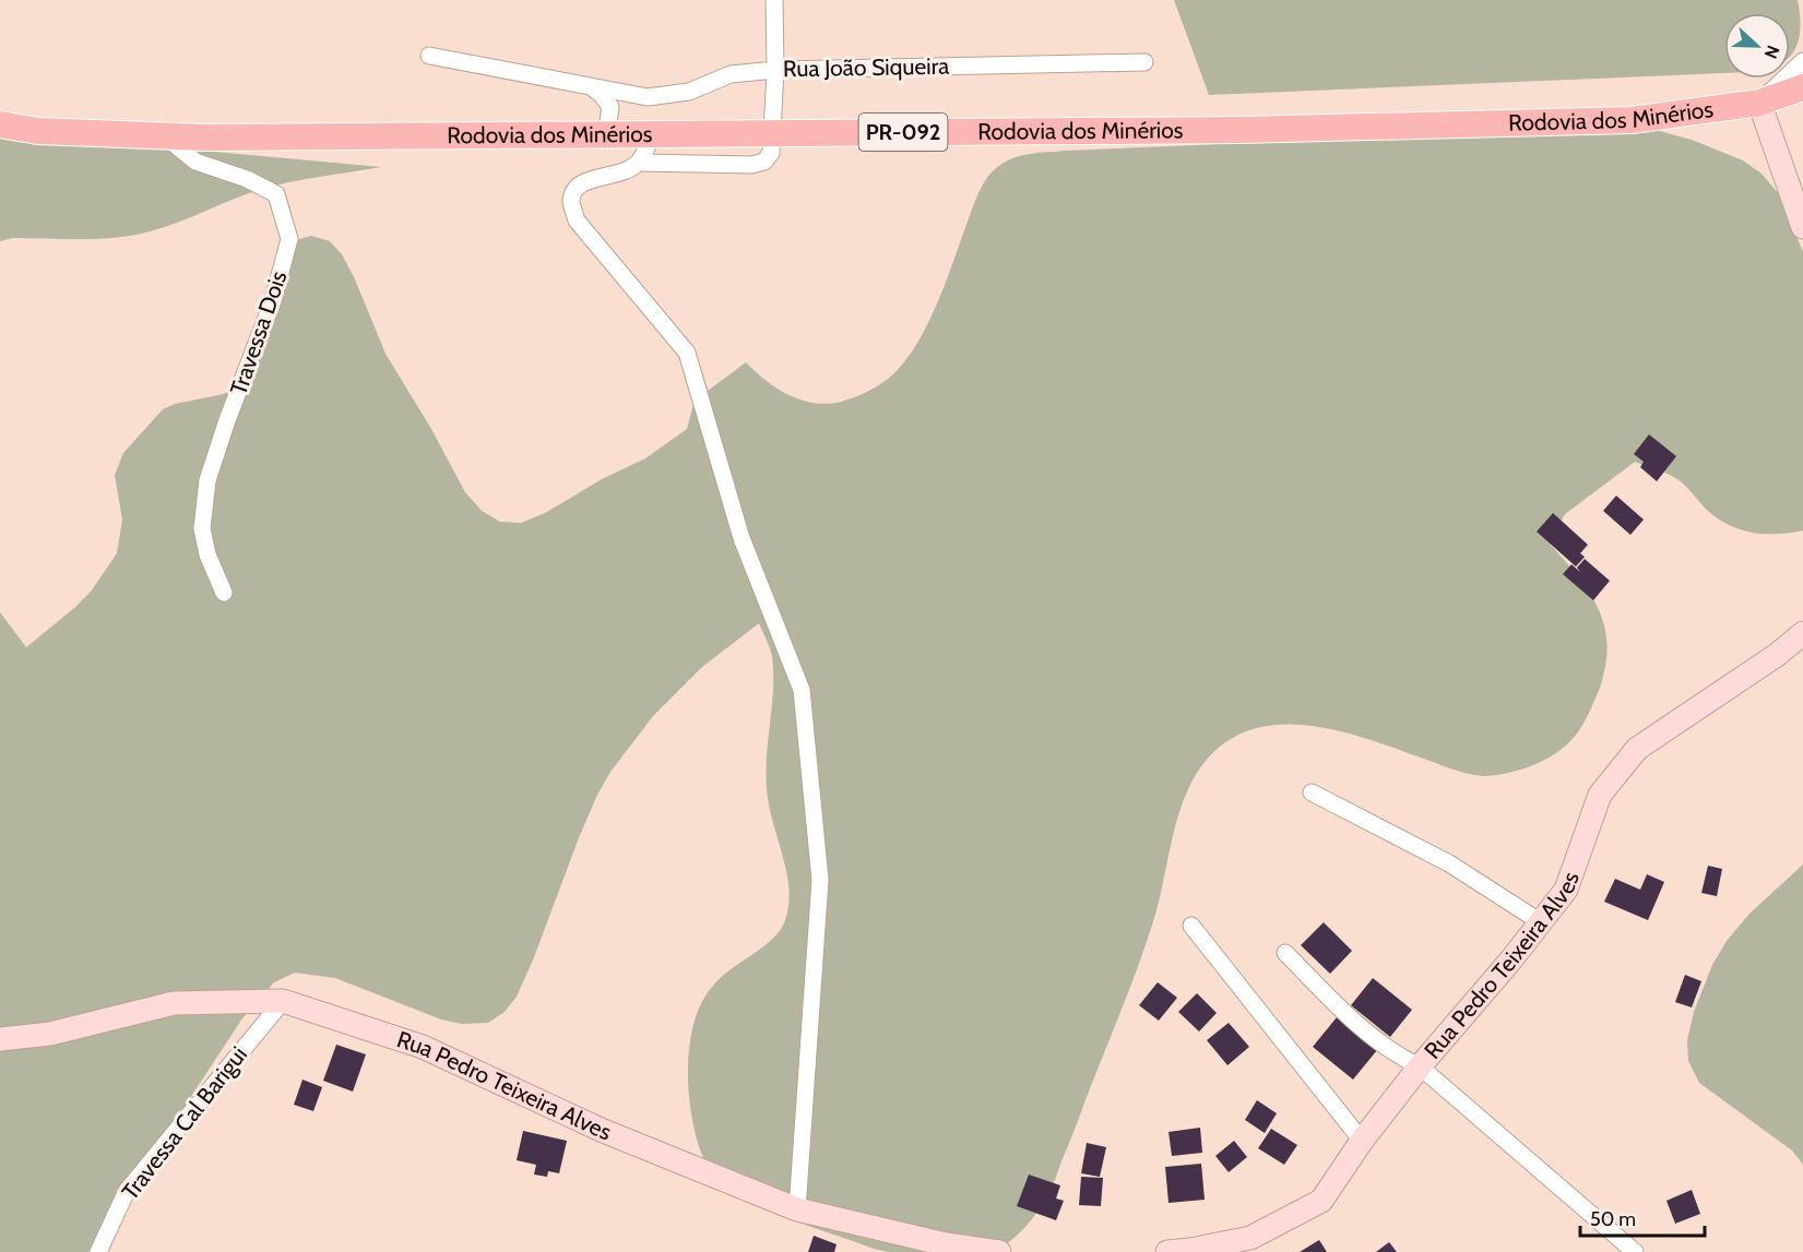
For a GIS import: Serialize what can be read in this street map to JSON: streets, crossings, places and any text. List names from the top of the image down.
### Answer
{
  "streets": {
    "main road": ["Rodovia dos Minérios", "PR-092"],
    "street": [
      "Rua João Siqueira",
      "Travessa Dois",
      "Rua Pedro Teixeira Alves",
      "Travessa Cal Barigui"
    ]
  },
  "crossings": [
    ["Rodovia dos Minérios", "Travessa Dois"],
    ["Rua Pedro Teixeira Alves", "Travessa Cal Barigui"]
  ],
  "scale_bar": "50 m",
  "north": "right"
}
